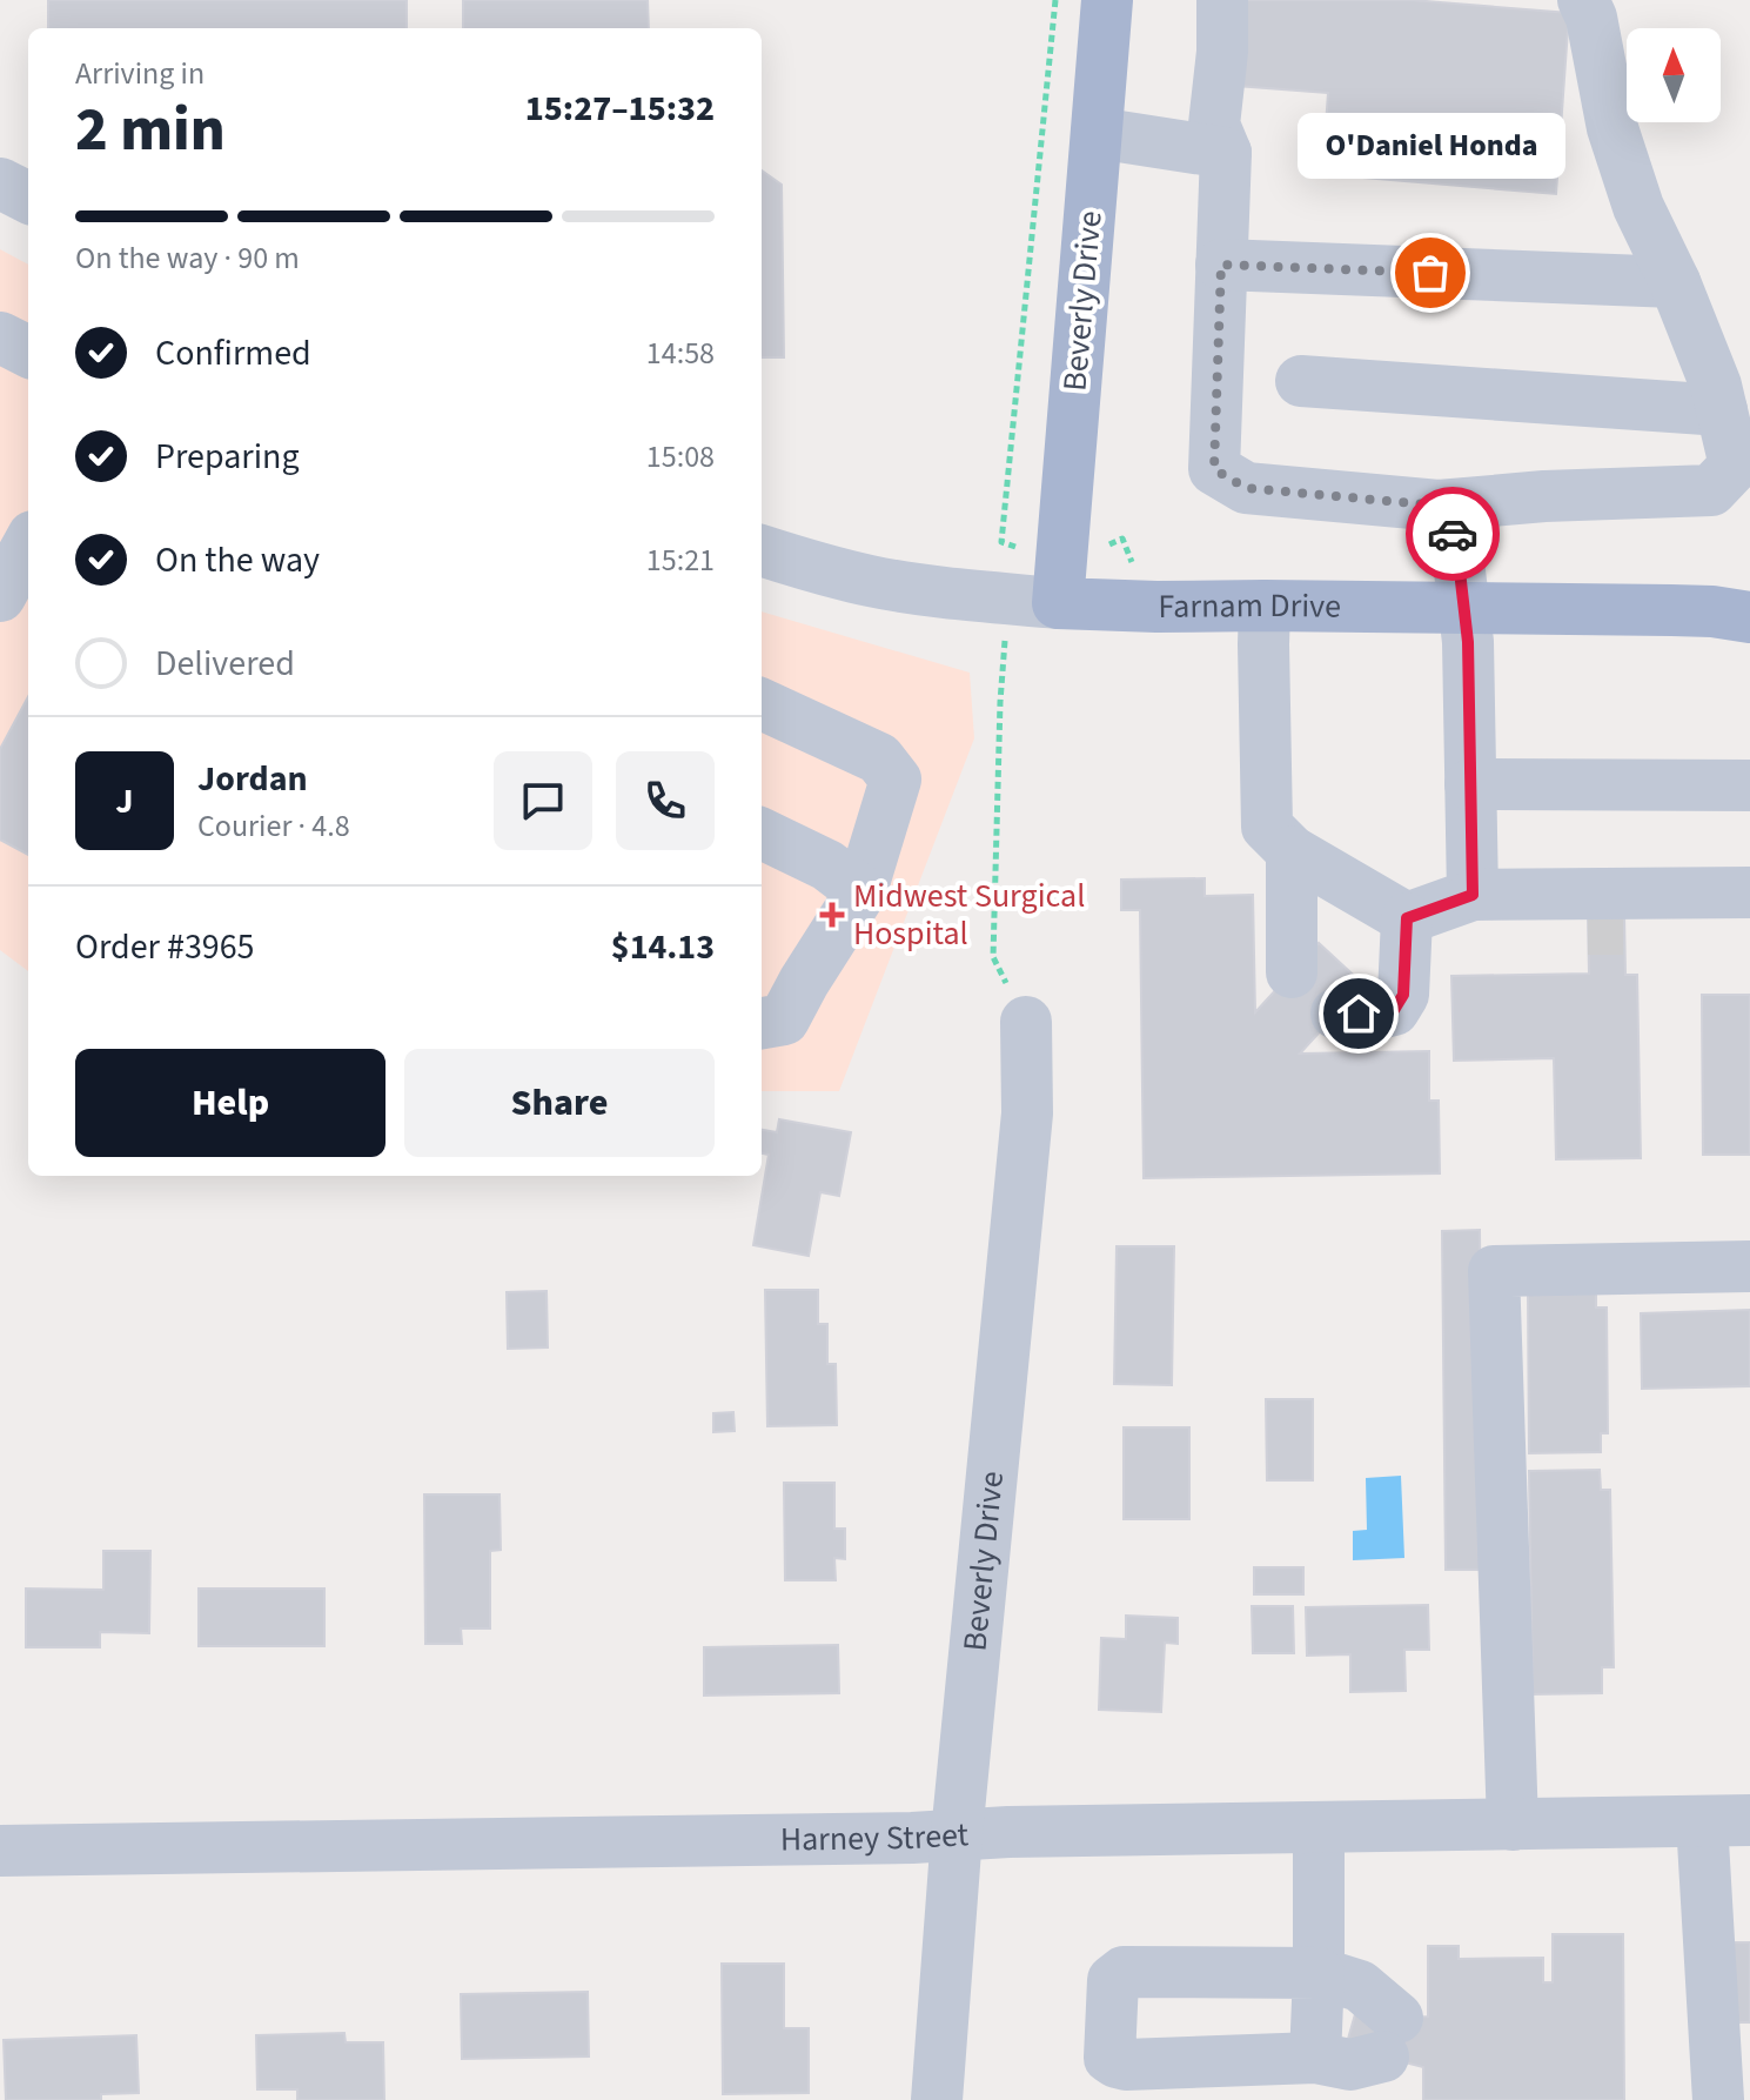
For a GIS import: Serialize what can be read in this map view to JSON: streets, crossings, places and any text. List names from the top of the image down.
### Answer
{
  "streets": {
    "main road": ["Beverly Drive", "Farnam Drive"],
    "street": ["Harney Street"]
  },
  "crossings": [
    ["Beverly Drive", "Farnam Drive"],
    ["Beverly Drive", "Harney Street"]
  ],
  "places": {
    "other": ["O'Daniel Honda"],
    "health": ["Midwest Surgical Hospital"]
  },
  "north": "top",
  "page": {
    "heading": ["2 min", "Arriving in", "15:27–15:32"],
    "panel": [
      "Jordan",
      "Courier · 4.8",
      "Order #3965",
      "$14.13"
    ],
    "bubble": "O'Daniel Honda",
    "bar": "On the way · 90 m",
    "list": [
      ["Confirmed", "14:58"],
      ["Preparing", "15:08"],
      ["On the way", "15:21"],
      "Delivered"
    ],
    "round": "J",
    "buttons": ["Help", "Share"]
  }
}
